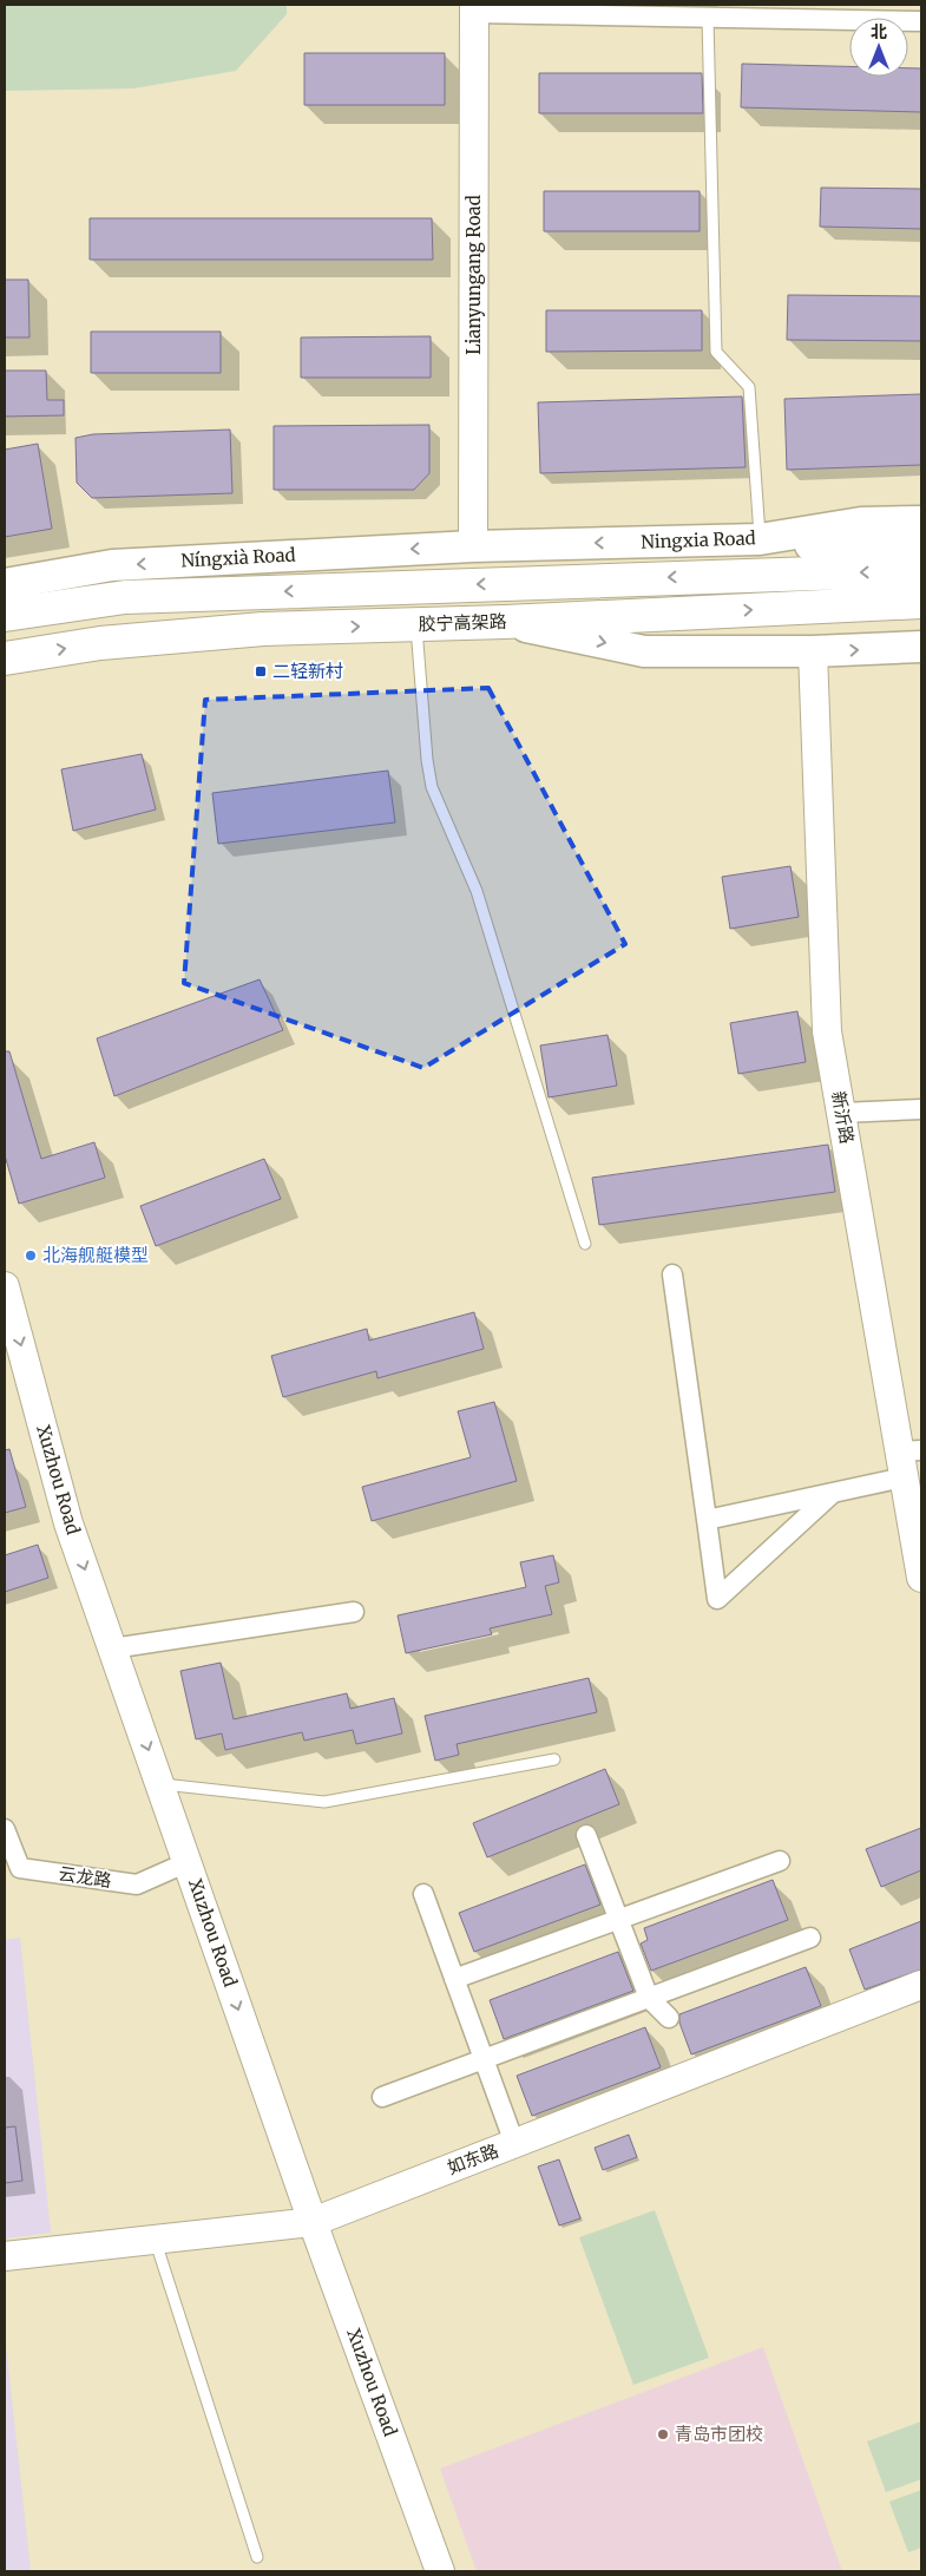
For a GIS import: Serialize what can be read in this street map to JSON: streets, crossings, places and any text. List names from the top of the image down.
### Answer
{
  "streets": {
    "highway": ["胶宁高架路"],
    "main road": ["Ningxia Road", "Níngxià Road"],
    "street": [
      "Lianyungang Road",
      "新沂路",
      "Xuzhou Road",
      "云龙路",
      "如东路"
    ]
  },
  "crossings": [
    ["Lianyungang Road", "Ningxia Road"],
    ["Lianyungang Road", "Níngxià Road"],
    ["Ningxia Road", "Níngxià Road"],
    ["Xuzhou Road", "云龙路"],
    ["Xuzhou Road", "如东路"]
  ],
  "one_way": ["Níngxià Road", "Xuzhou Road"],
  "places": {
    "transit": ["二轻新村"],
    "other": ["北海舰艇模型", "青岛市团校"]
  },
  "north": "top"
}
